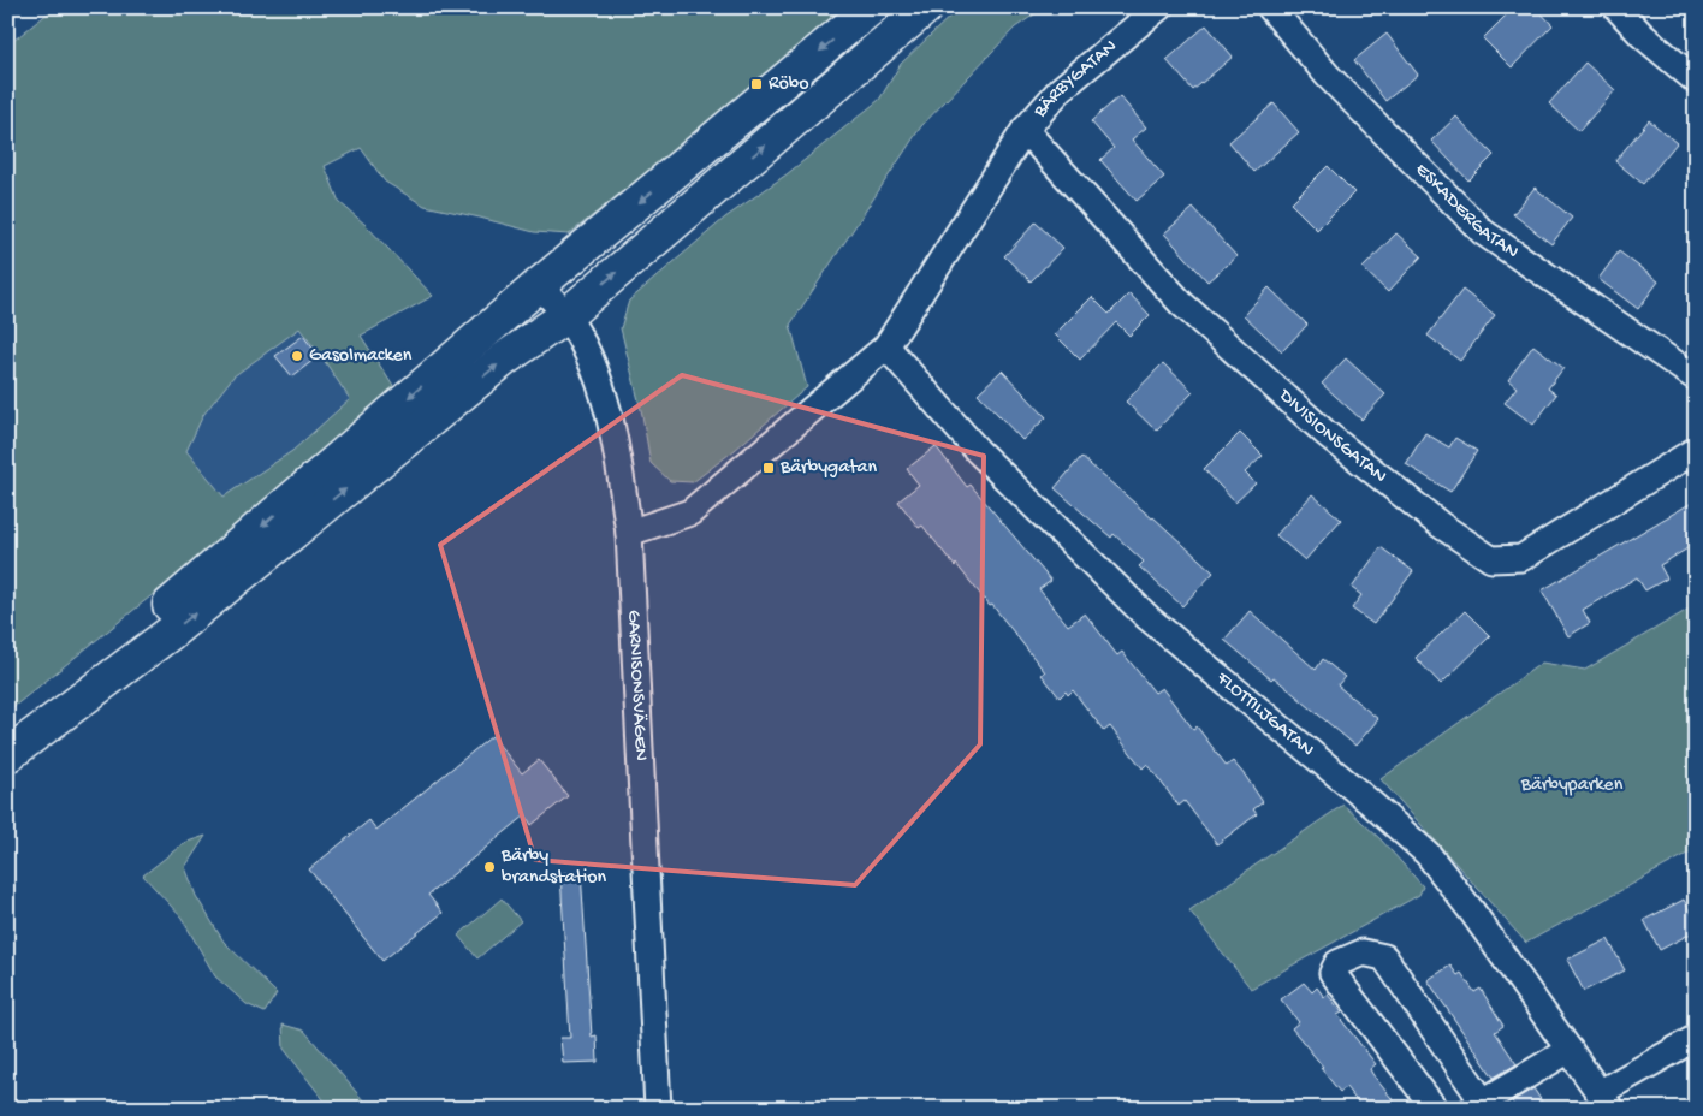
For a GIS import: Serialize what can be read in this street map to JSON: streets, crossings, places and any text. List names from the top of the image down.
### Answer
{
  "streets": {
    "street": [
      "BÄRBYGATAN",
      "ESKADERGATAN",
      "DIVISIONSGATAN",
      "GARNISONSVÄGEN",
      "FLOTTILJGATAN"
    ]
  },
  "crossings": [
    ["BÄRBYGATAN", "DIVISIONSGATAN"],
    ["BÄRBYGATAN", "GARNISONSVÄGEN"],
    ["BÄRBYGATAN", "FLOTTILJGATAN"]
  ],
  "parks": ["Bärbyparken"],
  "places": {
    "transit": ["Röbo", "Bärbygatan"],
    "other": ["Gasolmacken", "Bärby brandstation"]
  }
}
